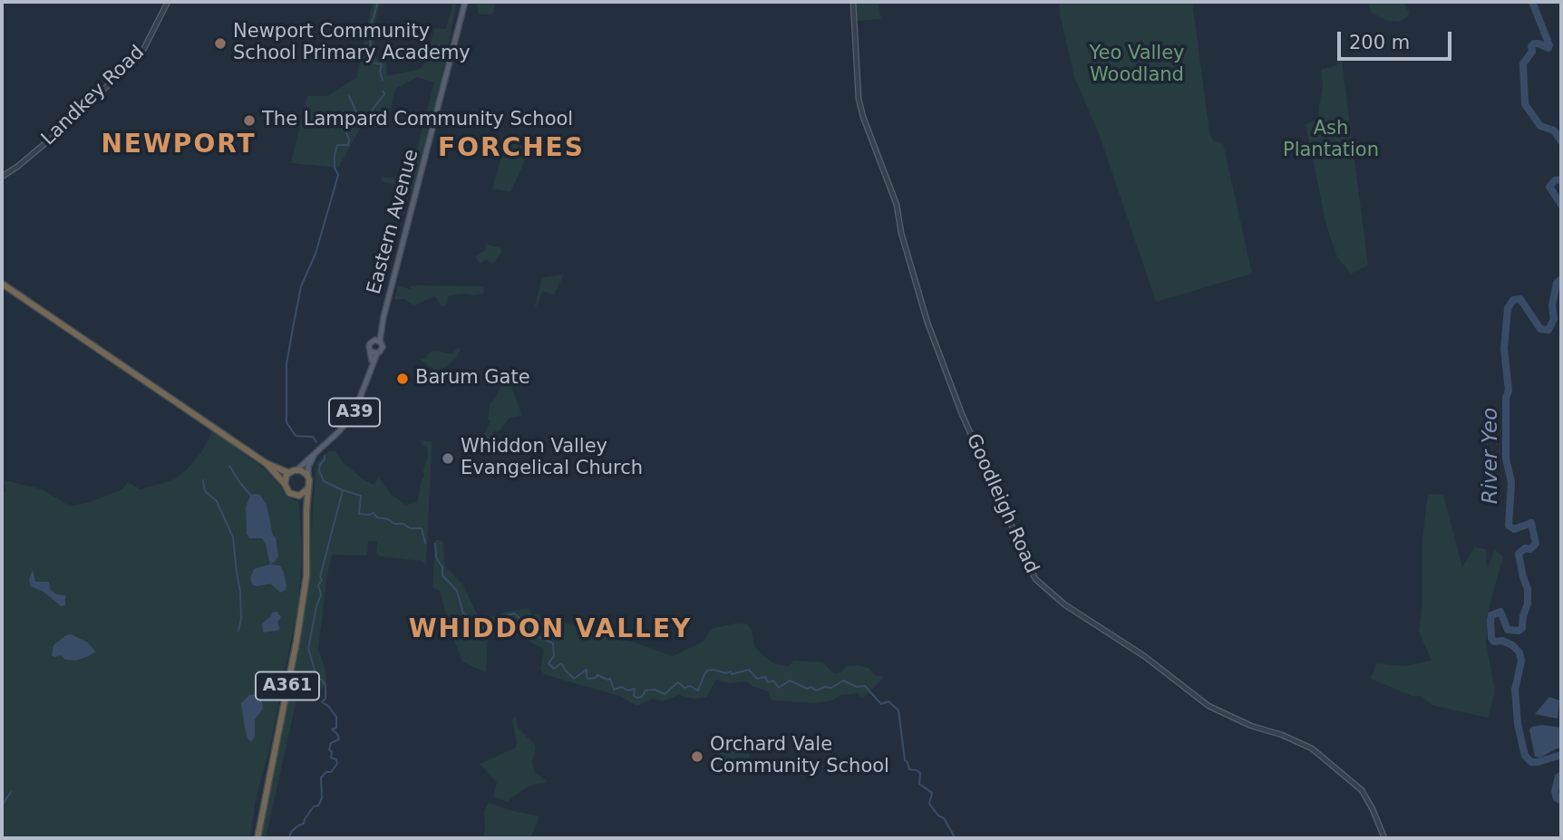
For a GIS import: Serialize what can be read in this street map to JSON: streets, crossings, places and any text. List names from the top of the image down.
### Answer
{
  "streets": {
    "highway": ["A361"],
    "main road": ["Eastern Avenue", "A39"],
    "street": ["Landkey Road", "Goodleigh Road"]
  },
  "crossings": [
    ["A39", "A361"]
  ],
  "districts": ["NEWPORT", "FORCHES", "WHIDDON VALLEY"],
  "water": ["River Yeo"],
  "parks": ["Yeo Valley Woodland", "Ash Plantation"],
  "places": [
    "Newport Community School Primary Academy",
    "The Lampard Community School",
    "Barum Gate",
    "Whiddon Valley Evangelical Church",
    "Orchard Vale Community School"
  ],
  "scale_bar": "200 m"
}
